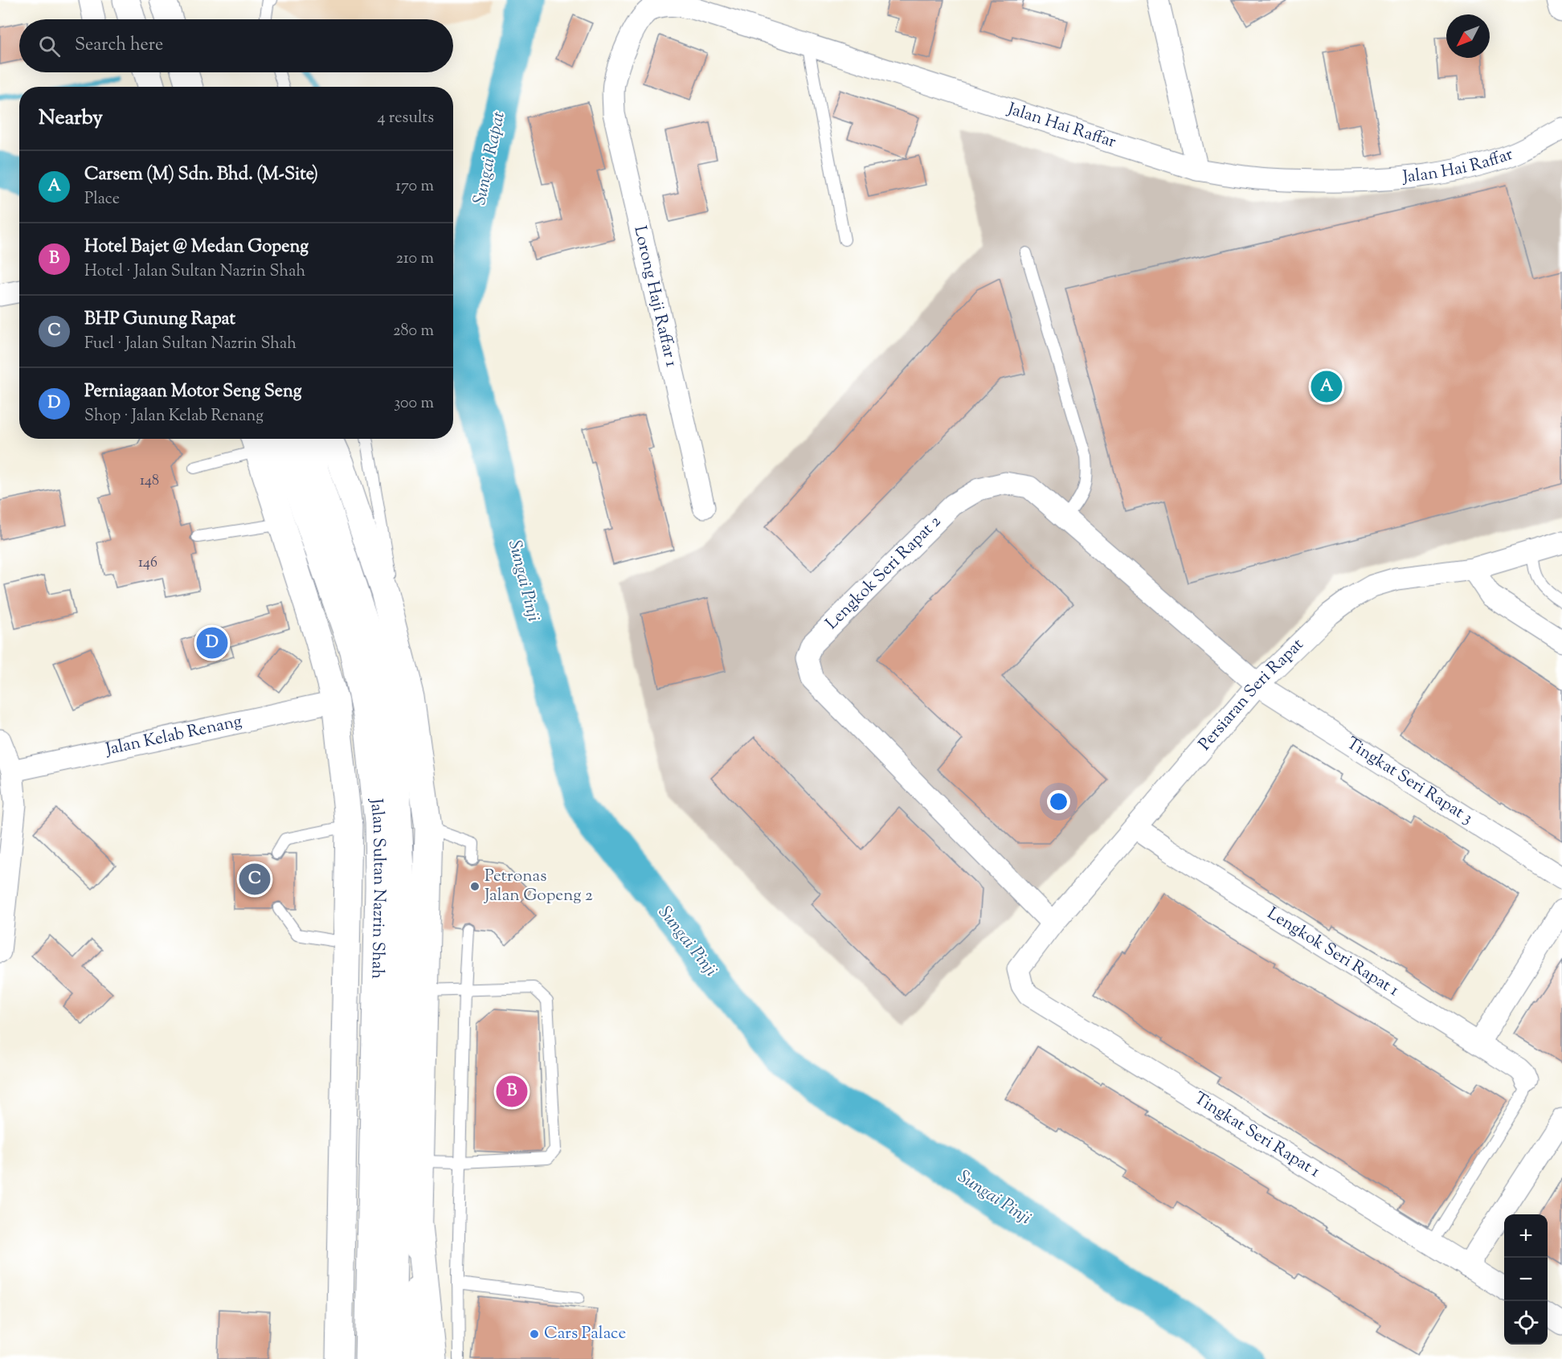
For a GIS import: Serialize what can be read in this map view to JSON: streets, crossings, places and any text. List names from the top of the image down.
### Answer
{
  "streets": {
    "main road": ["Jalan Sultan Nazrin Shah"],
    "street": [
      "Jalan Hai Raffar",
      "Lorong Haji Raffar 1",
      "Lengkok Seri Rapat 2",
      "Persiaran Seri Rapat",
      "Jalan Kelab Renang",
      "Tingkat Seri Rapat 3",
      "Lengkok Seri Rapat 1",
      "Tingkat Seri Rapat 1"
    ]
  },
  "crossings": [
    ["Jalan Hai Raffar", "Lorong Haji Raffar 1"],
    ["Lengkok Seri Rapat 2", "Persiaran Seri Rapat"],
    ["Lengkok Seri Rapat 2", "Tingkat Seri Rapat 3"],
    ["Persiaran Seri Rapat", "Tingkat Seri Rapat 3"],
    ["Persiaran Seri Rapat", "Lengkok Seri Rapat 1"],
    ["Persiaran Seri Rapat", "Tingkat Seri Rapat 1"]
  ],
  "water": ["Sungai Rapat", "Sungai Pinji"],
  "places": ["Petronas Jalan Gopeng 2", "Cars Palace"],
  "house_numbers": ["148", "146"],
  "north": "bottom left",
  "page": {
    "search": "Search here",
    "heading": ["Nearby", "4 results"],
    "list": [
      {
        "mark": "A",
        "name": "Carsem (M) Sdn. Bhd. (M-Site)",
        "note": "Place",
        "value": "170 m"
      },
      {
        "mark": "B",
        "name": "Hotel Bajet @ Medan Gopeng",
        "note": "Hotel · Jalan Sultan Nazrin Shah",
        "value": "210 m"
      },
      {
        "mark": "C",
        "name": "BHP Gunung Rapat",
        "note": "Fuel · Jalan Sultan Nazrin Shah",
        "value": "280 m"
      },
      {
        "mark": "D",
        "name": "Perniagaan Motor Seng Seng",
        "note": "Shop · Jalan Kelab Renang",
        "value": "300 m"
      }
    ],
    "pins": [
      "A",
      "D",
      "C",
      "B"
    ],
    "map_buttons": ["+", "−"]
  }
}
